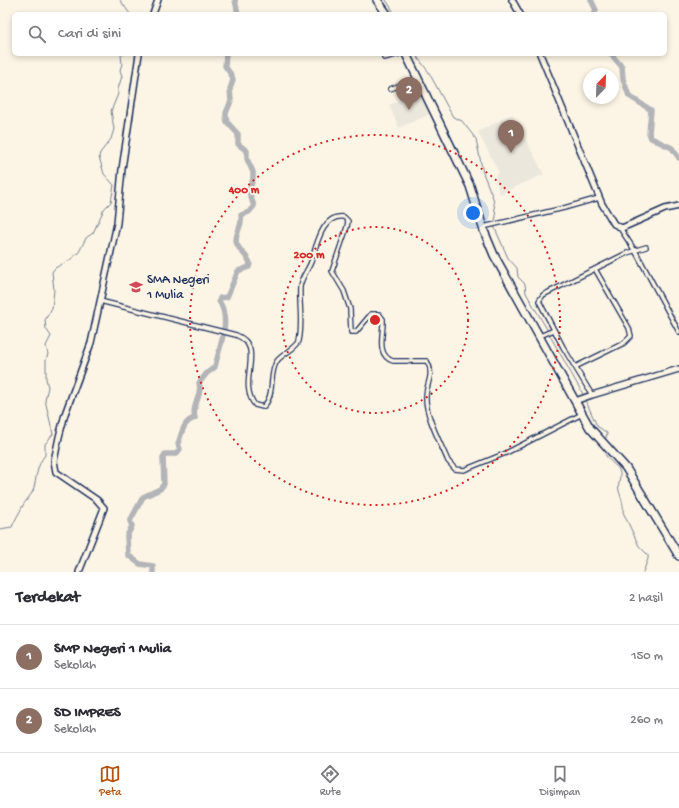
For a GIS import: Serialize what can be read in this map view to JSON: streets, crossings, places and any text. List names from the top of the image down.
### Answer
{
  "places": {
    "school or university": ["SMA Negeri 1 Mulia"]
  },
  "north": "top right",
  "page": {
    "search": "Cari di sini",
    "pins": ["2", "1"],
    "heading": ["Terdekat", "2 hasil"],
    "list": [
      {
        "mark": "1",
        "name": "SMP Negeri 1 Mulia",
        "note": "Sekolah",
        "value": "150 m"
      },
      {
        "mark": "2",
        "name": "SD IMPRES",
        "note": "Sekolah",
        "value": "260 m"
      }
    ],
    "nav": ["Peta", "Rute", "Disimpan"]
  },
  "rings": ["400 m", "200 m"]
}
